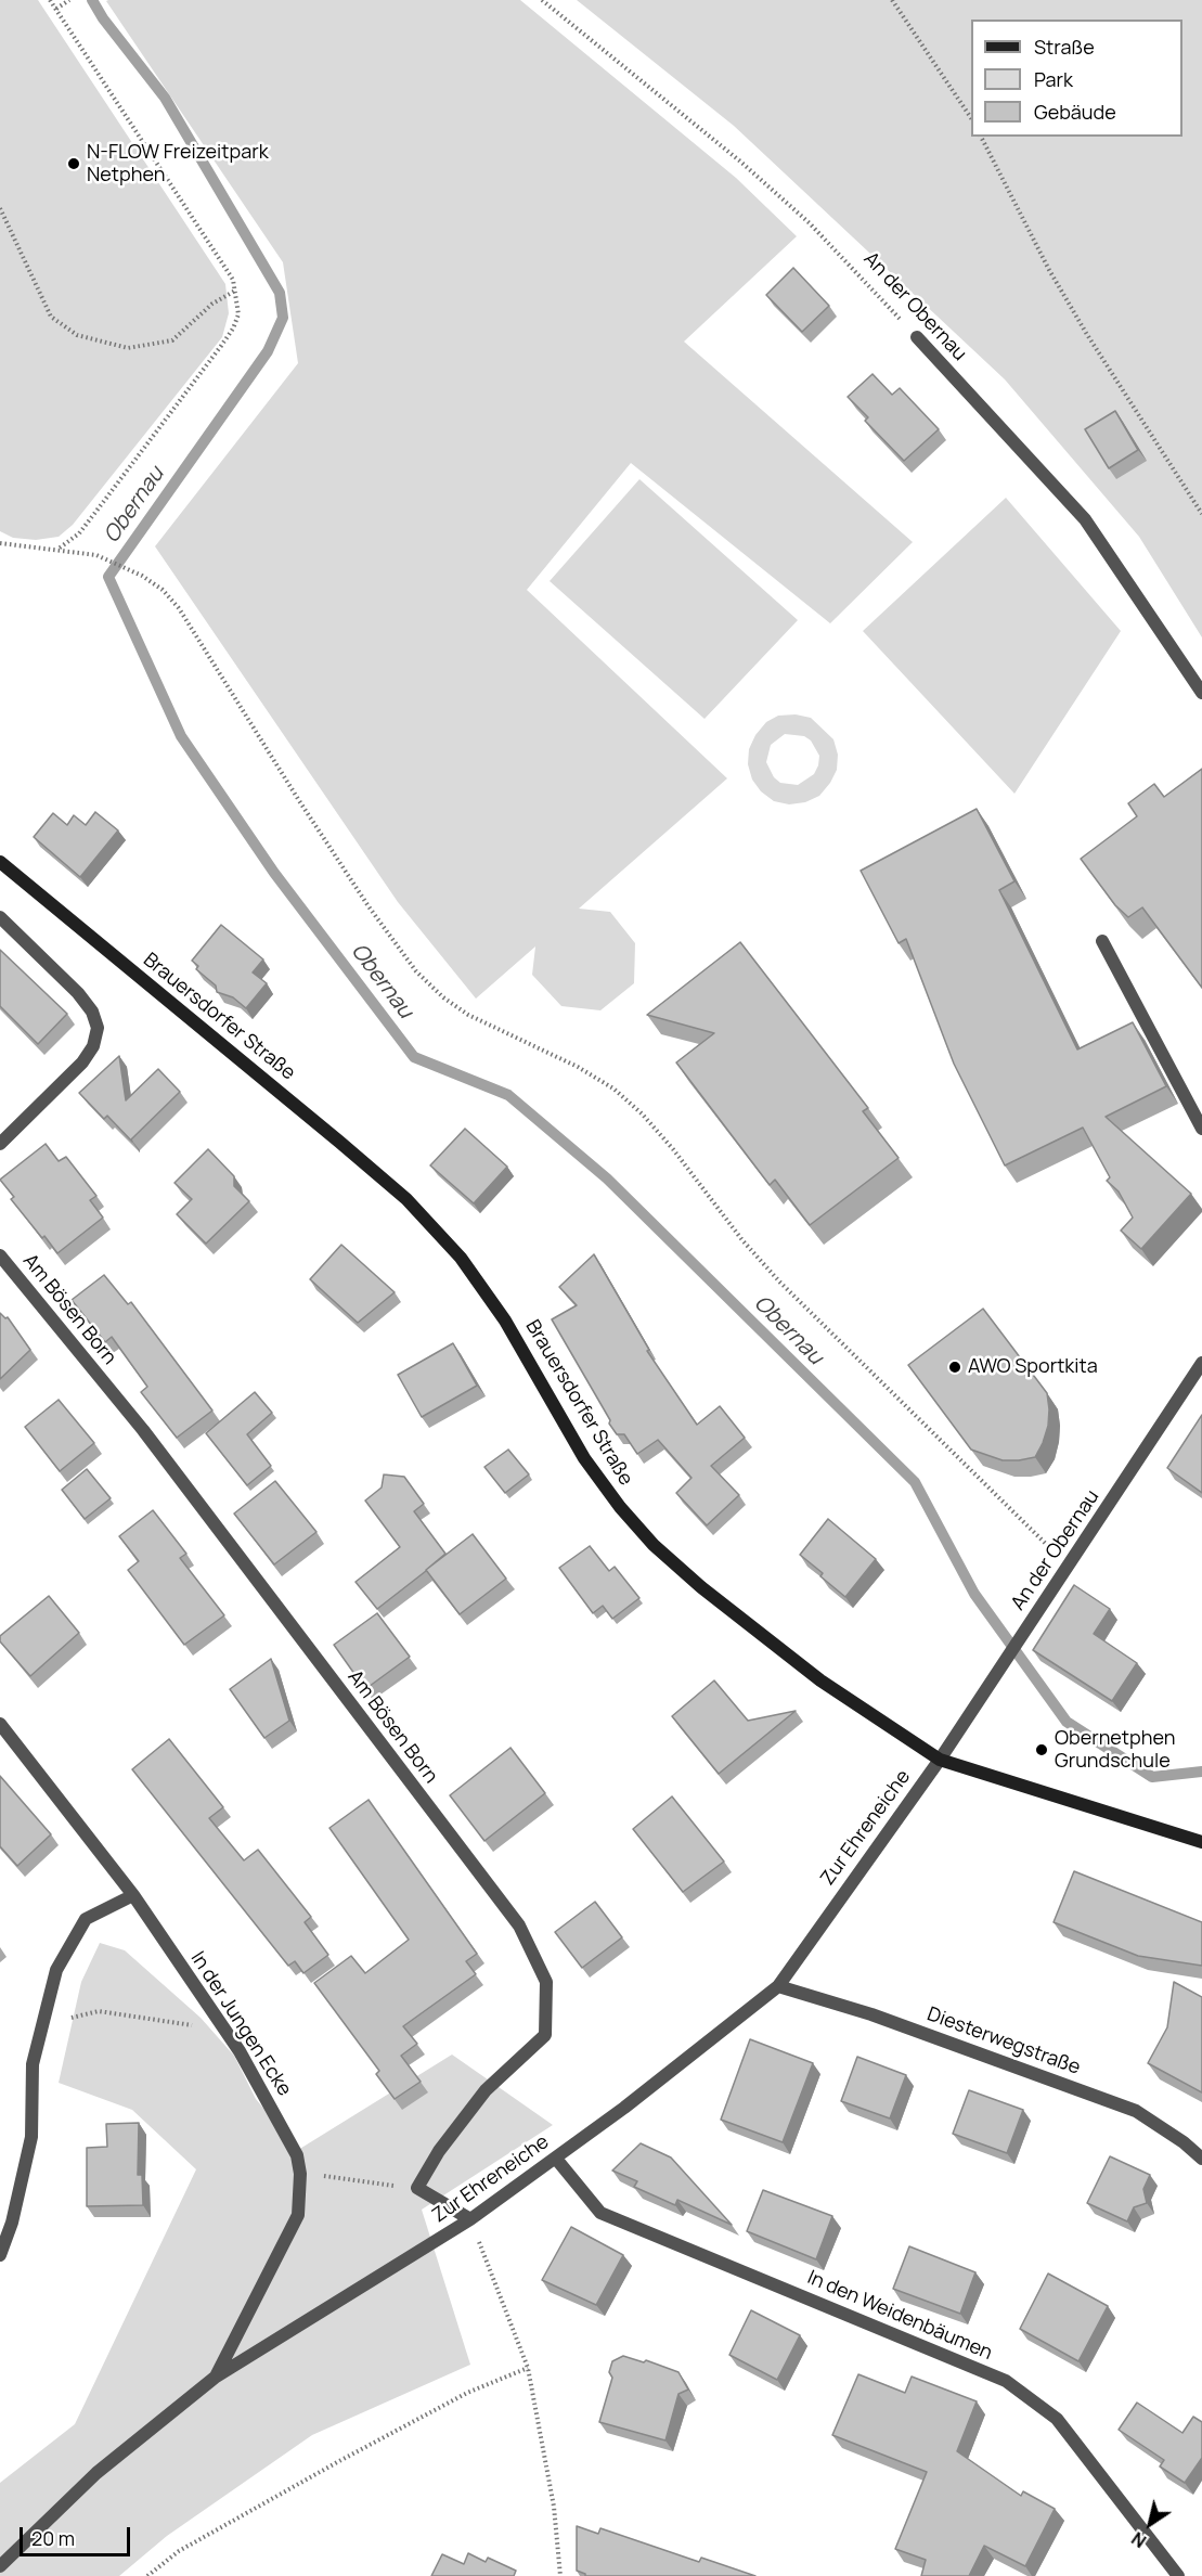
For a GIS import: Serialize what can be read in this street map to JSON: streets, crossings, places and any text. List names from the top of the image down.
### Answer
{
  "streets": {
    "street": [
      "An der Obernau",
      "Brauersdorfer Straße",
      "Am Bösen Born",
      "Zur Ehreneiche",
      "In der Jungen Ecke",
      "Diesterwegstraße",
      "In den Weidenbäumen"
    ]
  },
  "crossings": [
    ["An der Obernau", "Brauersdorfer Straße"],
    ["An der Obernau", "Zur Ehreneiche"],
    ["Brauersdorfer Straße", "Zur Ehreneiche"],
    ["Zur Ehreneiche", "In der Jungen Ecke"],
    ["Zur Ehreneiche", "Diesterwegstraße"],
    ["Zur Ehreneiche", "In den Weidenbäumen"]
  ],
  "water": ["Obernau"],
  "places": ["N-FLOW Freizeitpark Netphen", "AWO Sportkita", "Obernetphen Grundschule"],
  "legend": ["Straße", "Park", "Gebäude"],
  "scale_bar": "20 m",
  "north": "bottom left"
}
